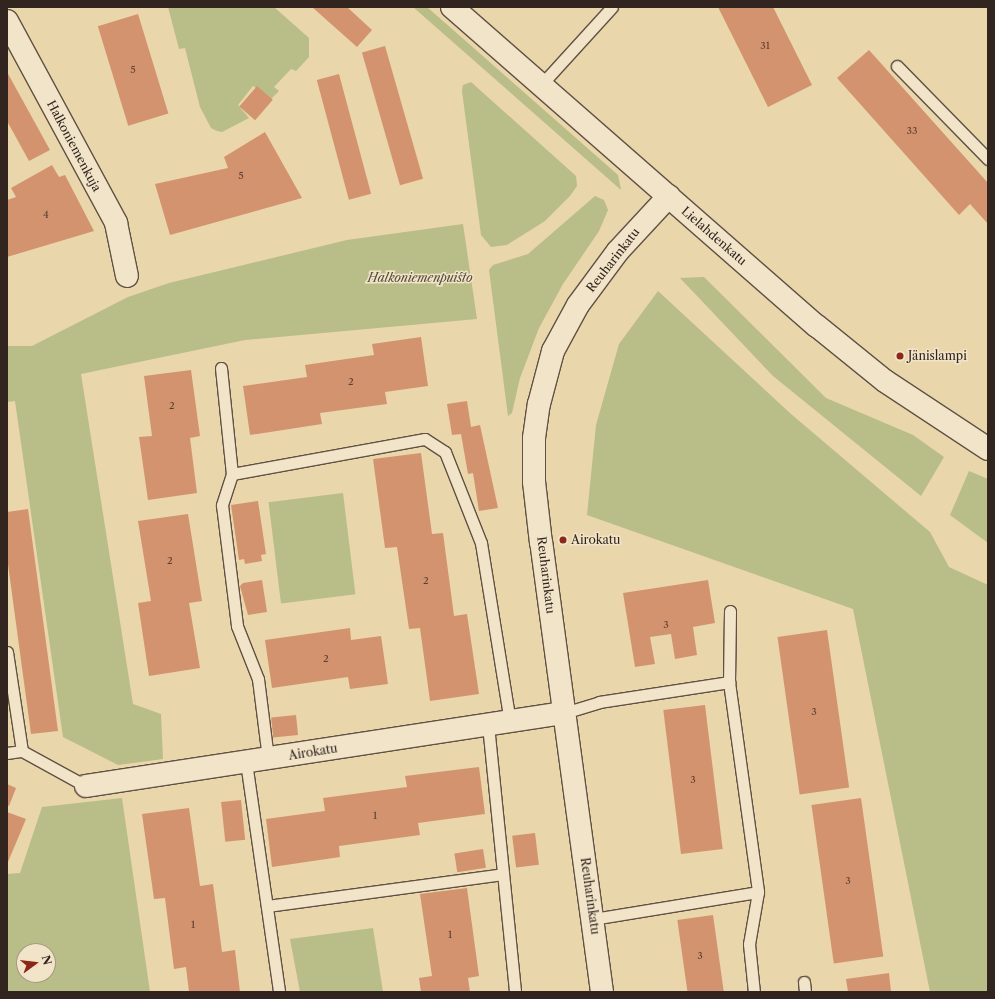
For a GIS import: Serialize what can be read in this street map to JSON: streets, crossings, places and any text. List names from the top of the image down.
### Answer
{
  "streets": {
    "street": [
      "Halkoniemenkuja",
      "Lielahdenkatu",
      "Reuharinkatu",
      "Airokatu"
    ]
  },
  "crossings": [
    ["Lielahdenkatu", "Reuharinkatu"],
    ["Reuharinkatu", "Airokatu"]
  ],
  "parks": ["Halkoniemenpuisto"],
  "places": ["Jänislampi", "Airokatu"],
  "house_numbers": [
    "31",
    "5",
    "33",
    "5",
    "4",
    "2",
    "2",
    "2",
    "2",
    "3",
    "2",
    "3",
    "3",
    "1",
    "3",
    "1",
    "1",
    "3"
  ],
  "north": "right"
}
